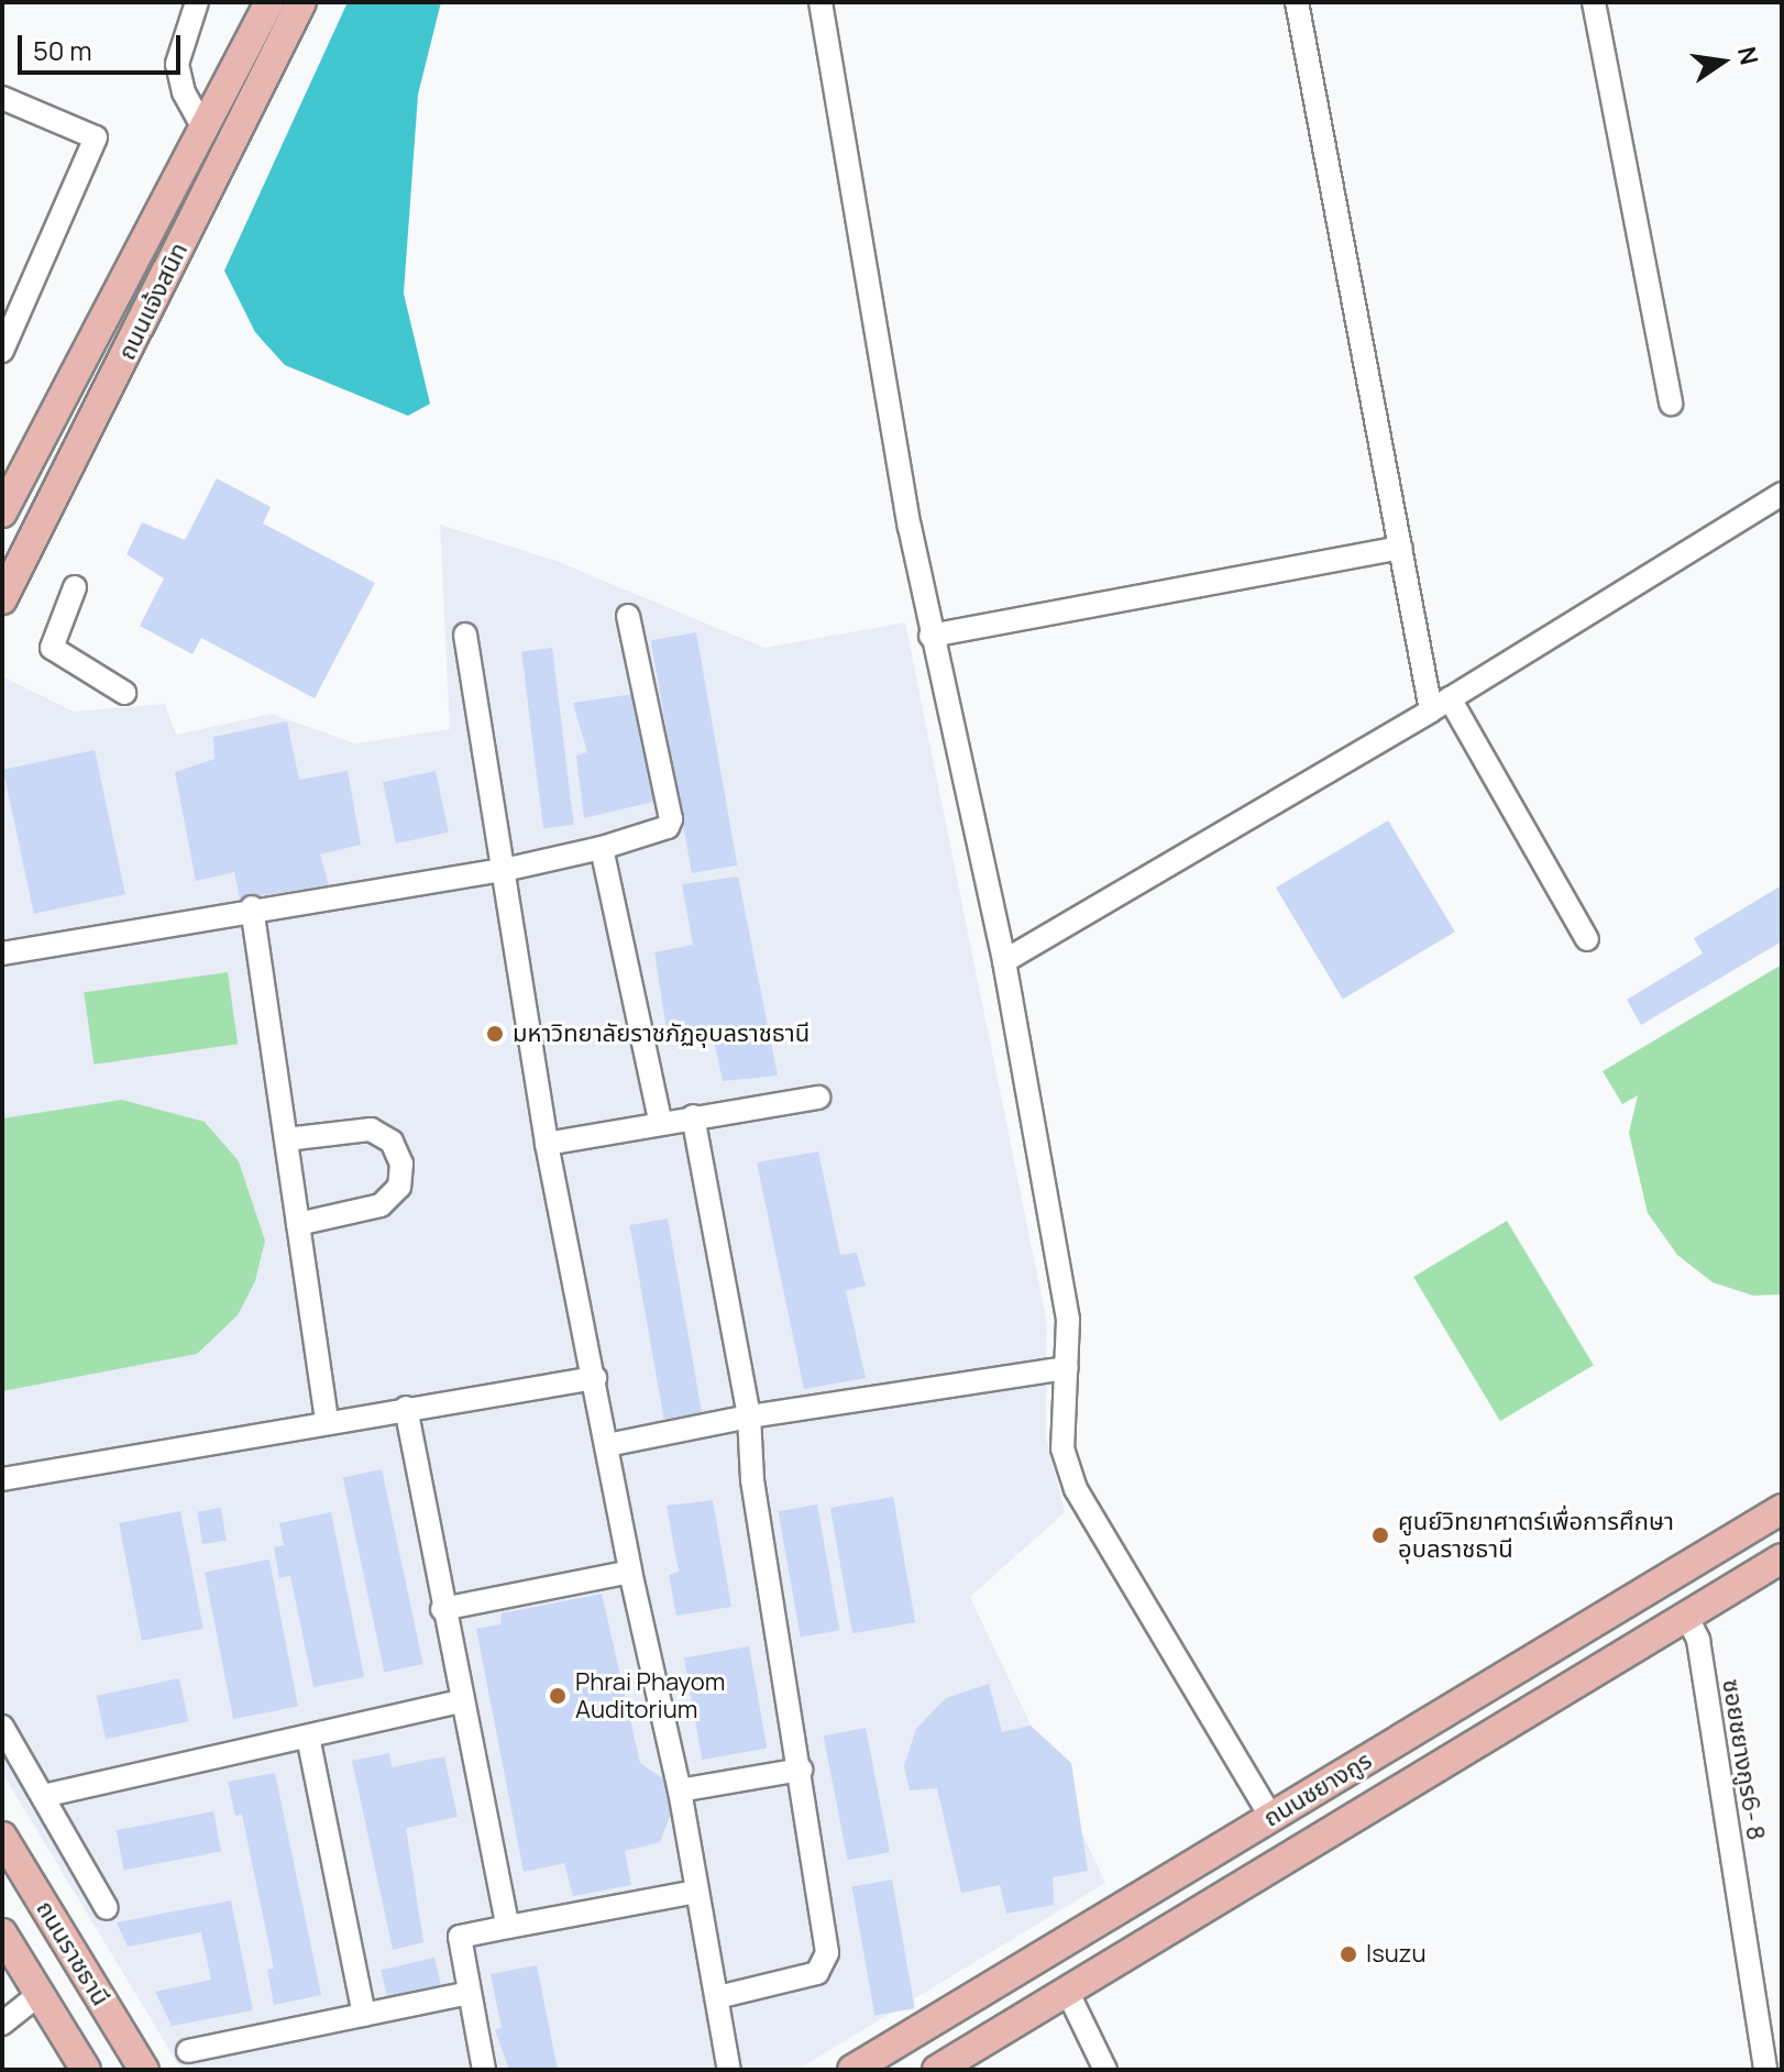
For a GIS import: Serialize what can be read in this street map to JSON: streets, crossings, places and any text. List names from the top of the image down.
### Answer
{
  "streets": {
    "main road": ["ถนนแจ้งสนิท", "ถนนชยางกูร", "ถนนราชธานี"],
    "street": ["ซอยชยางกูร6- 8"]
  },
  "crossings": [
    ["ซอยชยางกูร6- 8", "ถนนชยางกูร"]
  ],
  "places": [
    "มหาวิทยาลัยราชภัฏอุบลราชธานี",
    "ศูนย์วิทยาศาตร์เพื่อการศึกษา อุบลราชธานี",
    "Phrai Phayom Auditorium",
    "Isuzu"
  ],
  "scale_bar": "50 m",
  "north": "right"
}
